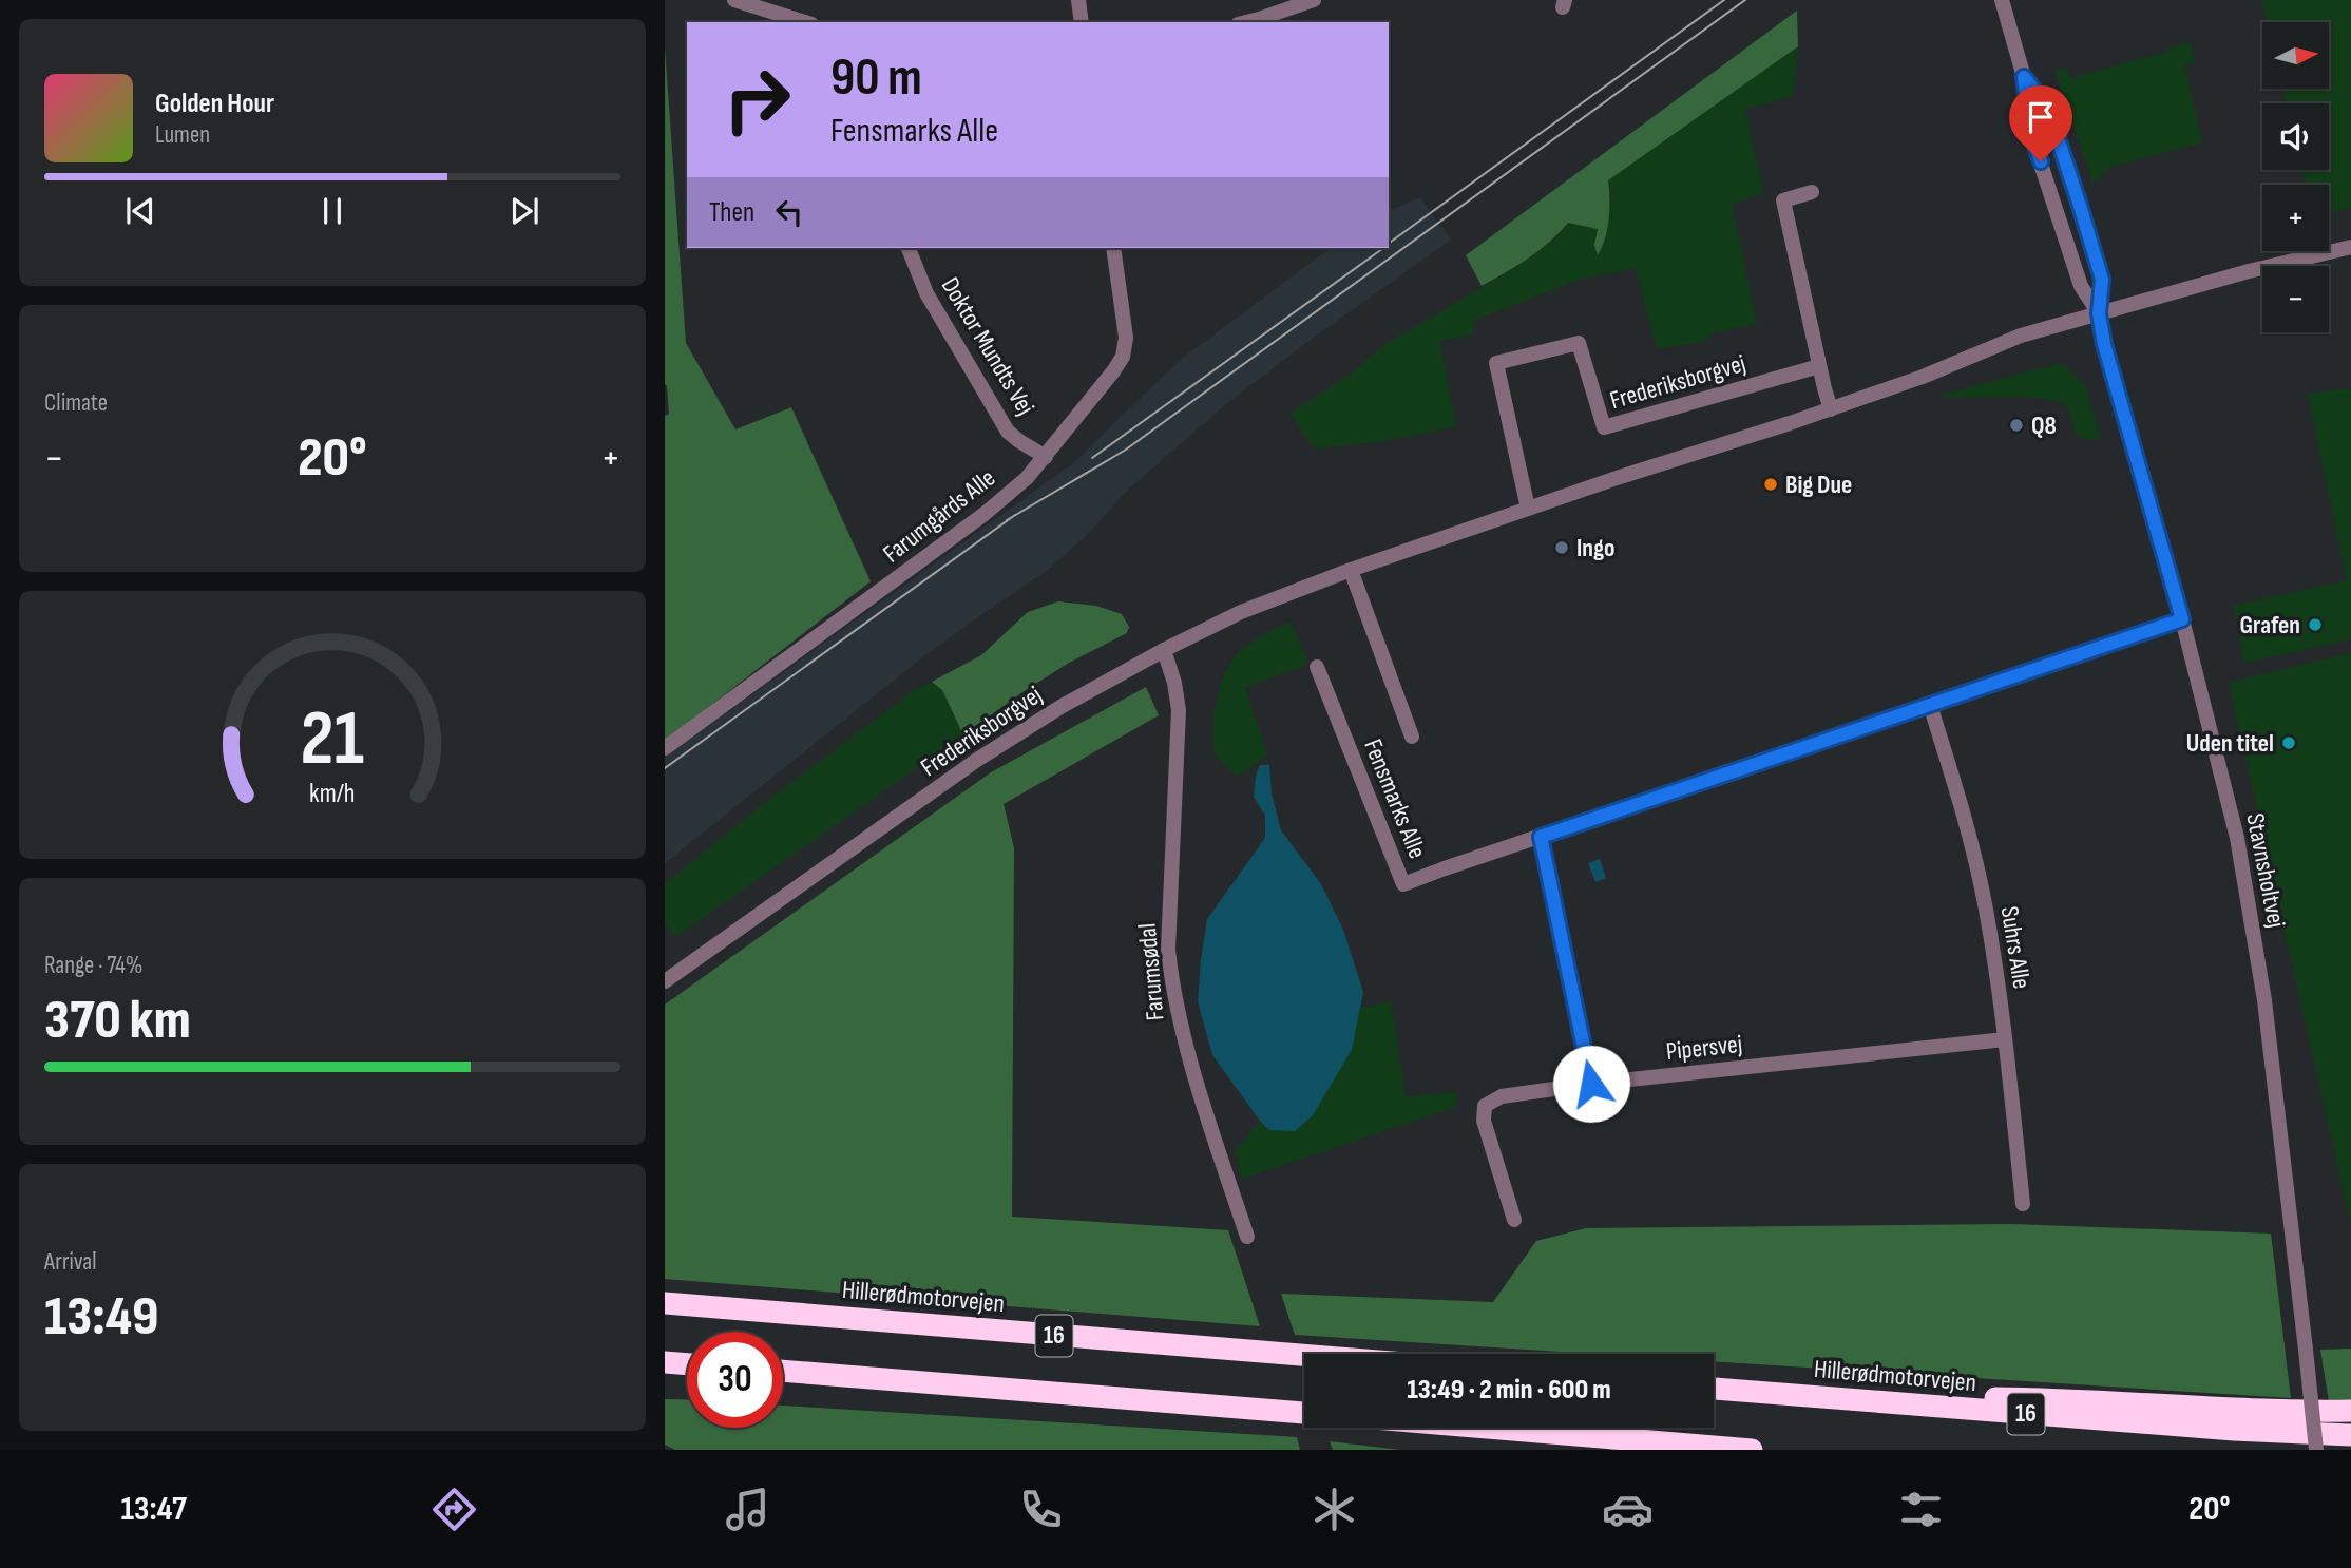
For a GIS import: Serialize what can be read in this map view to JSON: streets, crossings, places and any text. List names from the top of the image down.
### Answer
{
  "streets": {
    "highway": ["Hillerødmotorvejen", "16"],
    "street": [
      "Doktor Mundts Vej",
      "Frederiksborgvej",
      "Farumgårds Alle",
      "Fensmarks Alle",
      "Stavnsholtvej",
      "Suhrs Alle",
      "Farumsødal",
      "Pipersvej"
    ]
  },
  "crossings": [
    ["Doktor Mundts Vej", "Farumgårds Alle"],
    ["Frederiksborgvej", "Stavnsholtvej"],
    ["Frederiksborgvej", "Farumsødal"],
    ["Fensmarks Alle", "Stavnsholtvej"],
    ["Fensmarks Alle", "Suhrs Alle"],
    ["Suhrs Alle", "Pipersvej"]
  ],
  "places": [
    "Q8",
    "Big Due",
    "Ingo",
    "Grafen",
    "Uden titel"
  ],
  "north": "right",
  "page": {
    "map_buttons": ["+", "−"],
    "turn": ["90 m", "Fensmarks Alle"],
    "song": ["Golden Hour", "Lumen"],
    "then": "Then",
    "tile": [
      "Climate",
      ["Range · 74%", "370 km"],
      ["Arrival", "13:49"]
    ],
    "heat": ["−", "20°", "+"],
    "limit": "30",
    "trip": "13:49 · 2 min · 600 m",
    "tabs": ["13:47", "20°"],
    "gauge": ["21", "km/h"]
  }
}
